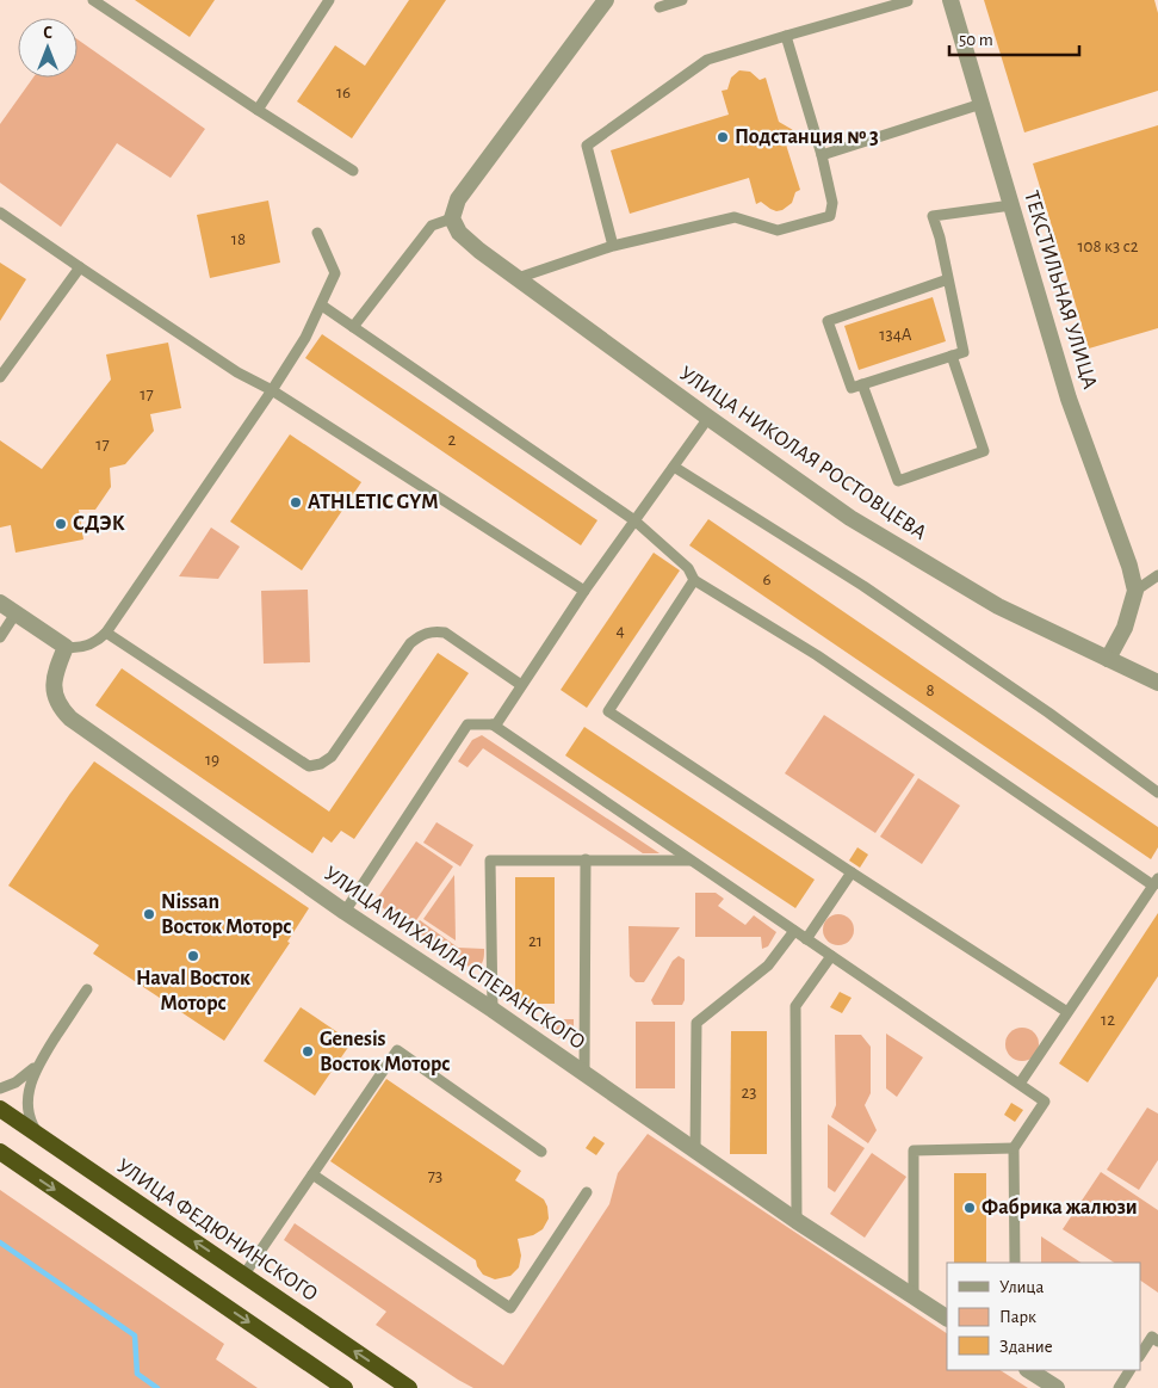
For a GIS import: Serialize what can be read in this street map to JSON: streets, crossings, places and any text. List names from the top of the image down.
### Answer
{
  "streets": {
    "highway": ["УЛИЦА ФЕДЮНИНСКОГО"],
    "street": ["ТЕКСТИЛЬНАЯ УЛИЦА", "УЛИЦА НИКОЛАЯ РОСТОВЦЕВА", "УЛИЦА МИХАИЛА СПЕРАНСКОГО"]
  },
  "places": [
    "Подстанция № 3",
    "ATHLETIC GYM",
    "СДЭК",
    "Nissan Восток Моторс",
    "Haval Восток Моторс",
    "Genesis Восток Моторс",
    "Фабрика жалюзи"
  ],
  "house_numbers": [
    "16",
    "18",
    "108 к3 с2",
    "134А",
    "17",
    "2",
    "17",
    "6",
    "4",
    "8",
    "19",
    "21",
    "12",
    "23",
    "73"
  ],
  "legend": ["Улица", "Парк", "Здание"],
  "scale_bar": "50 m",
  "north": "top"
}
